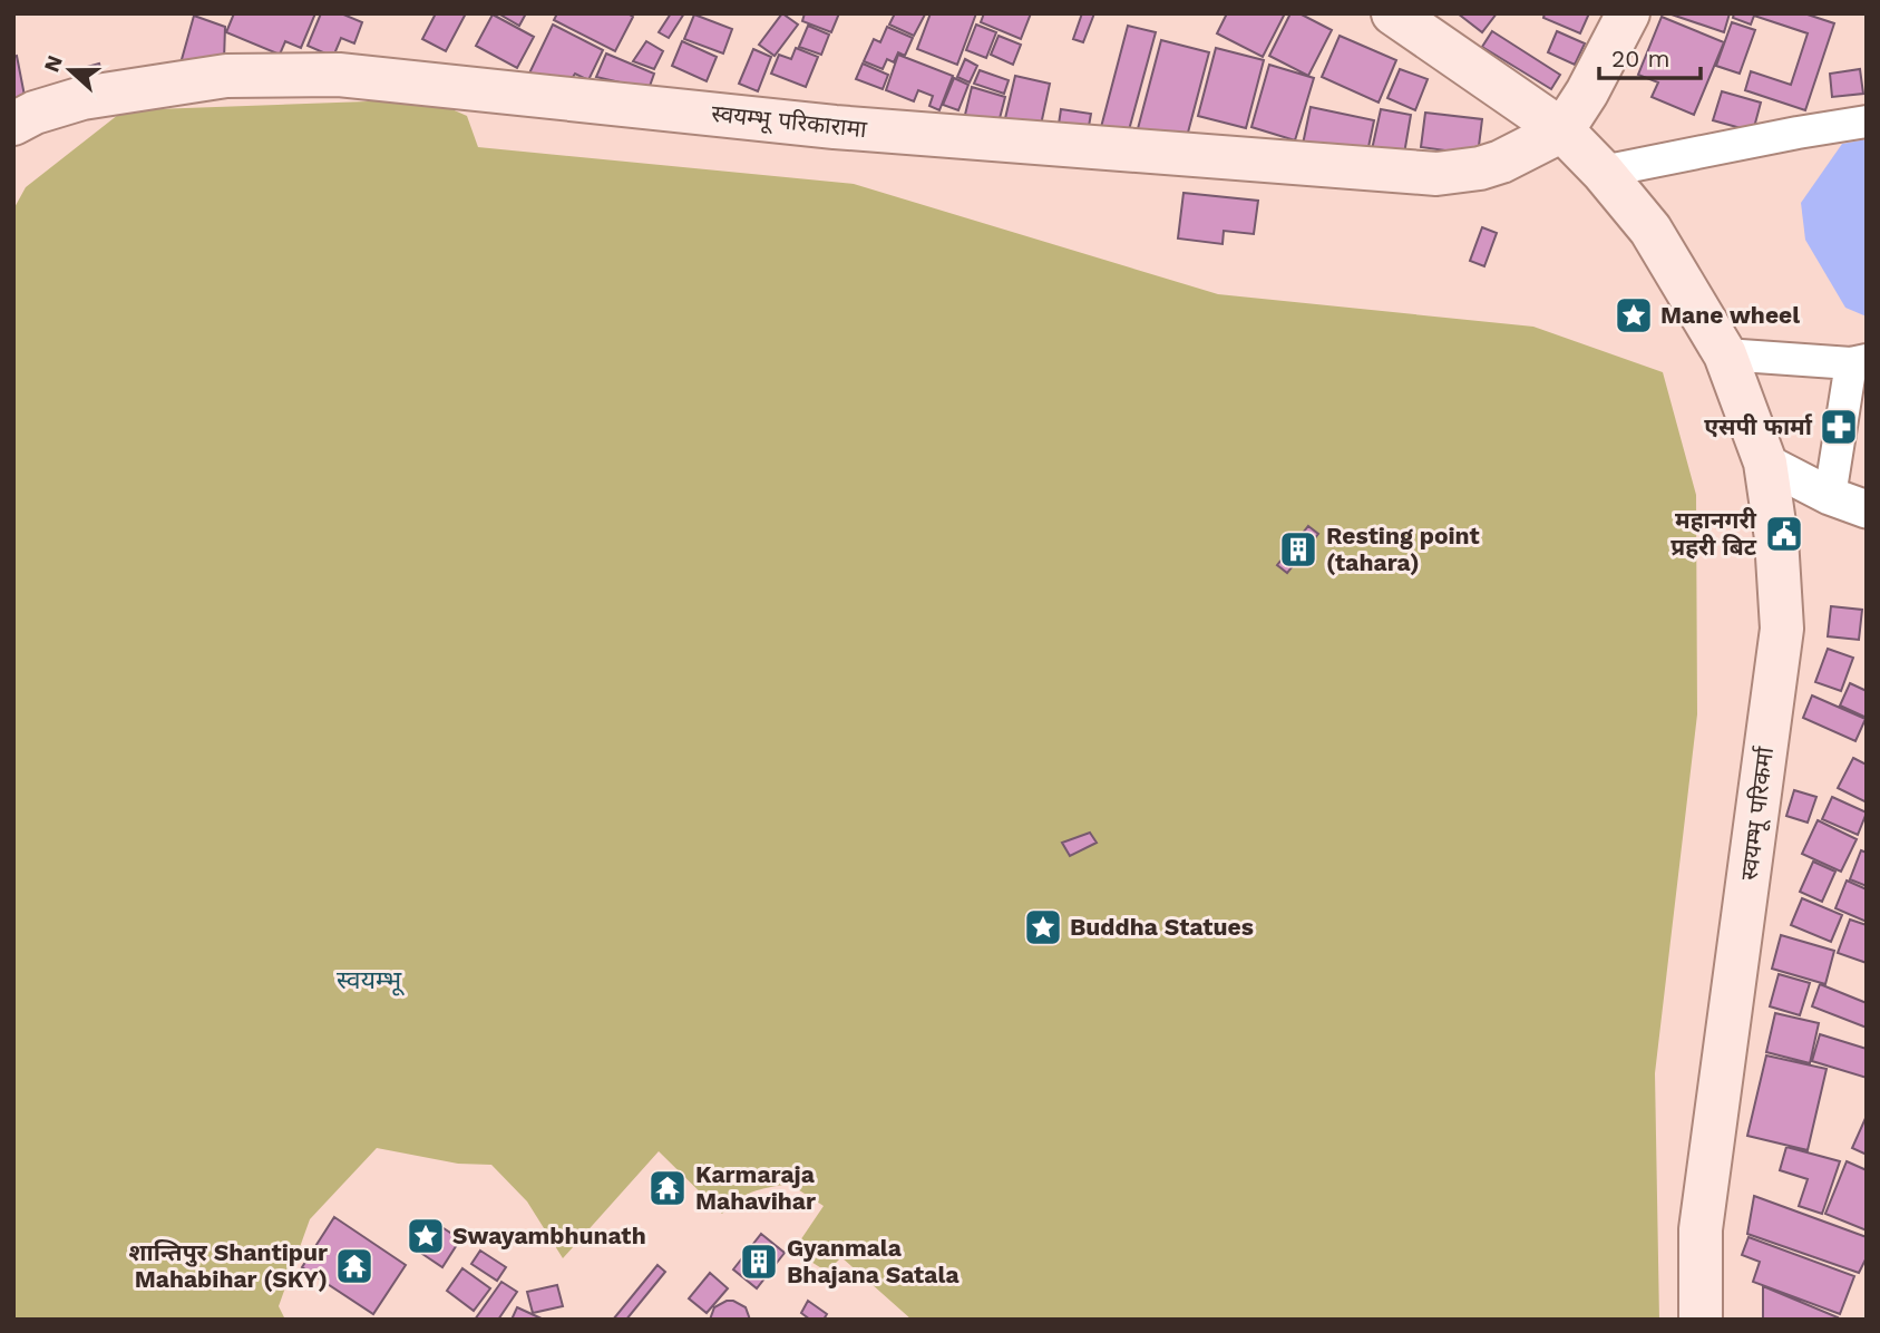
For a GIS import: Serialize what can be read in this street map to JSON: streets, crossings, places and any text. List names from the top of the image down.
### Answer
{
  "streets": {
    "main road": ["स्वयम्भू परिकारामा", "स्वयम्भू परिकर्मा"]
  },
  "crossings": [
    ["स्वयम्भू परिकारामा", "स्वयम्भू परिकर्मा"]
  ],
  "districts": ["स्वयम्भू"],
  "places": {
    "place": ["Mane wheel", "Buddha Statues", "Swayambhunath"],
    "pharmacy": ["एसपी फार्मा"],
    "public building": ["महानगरी प्रहरी बिट"],
    "building": ["Resting point (tahara)", "Gyanmala Bhajana Satala"],
    "temple": ["Karmaraja Mahavihar", "शान्तिपुर Shantipur Mahabihar (SKY)"]
  },
  "scale_bar": "20 m",
  "north": "left"
}
